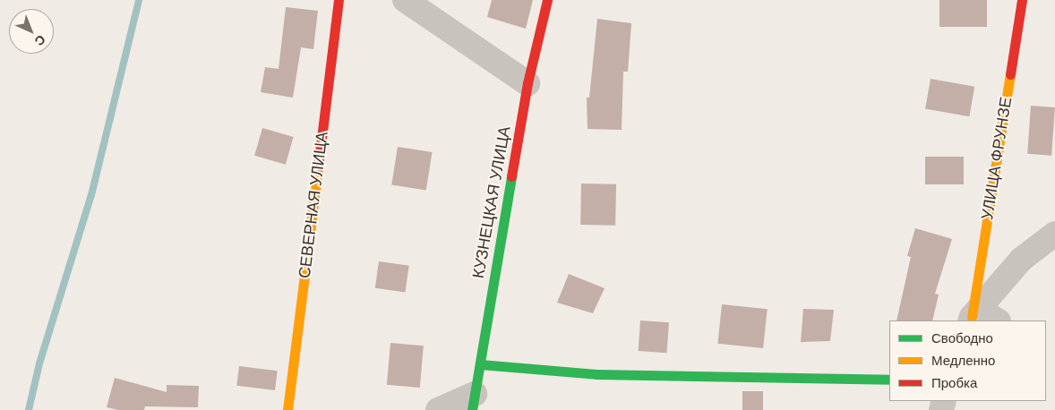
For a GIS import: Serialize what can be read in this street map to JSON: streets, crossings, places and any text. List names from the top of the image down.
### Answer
{
  "streets": {
    "street": ["УЛИЦА ФРУНЗЕ", "КУЗНЕЦКАЯ УЛИЦА", "СЕВЕРНАЯ УЛИЦА"]
  },
  "legend": ["Свободно", "Медленно", "Пробка"],
  "north": "bottom right"
}
